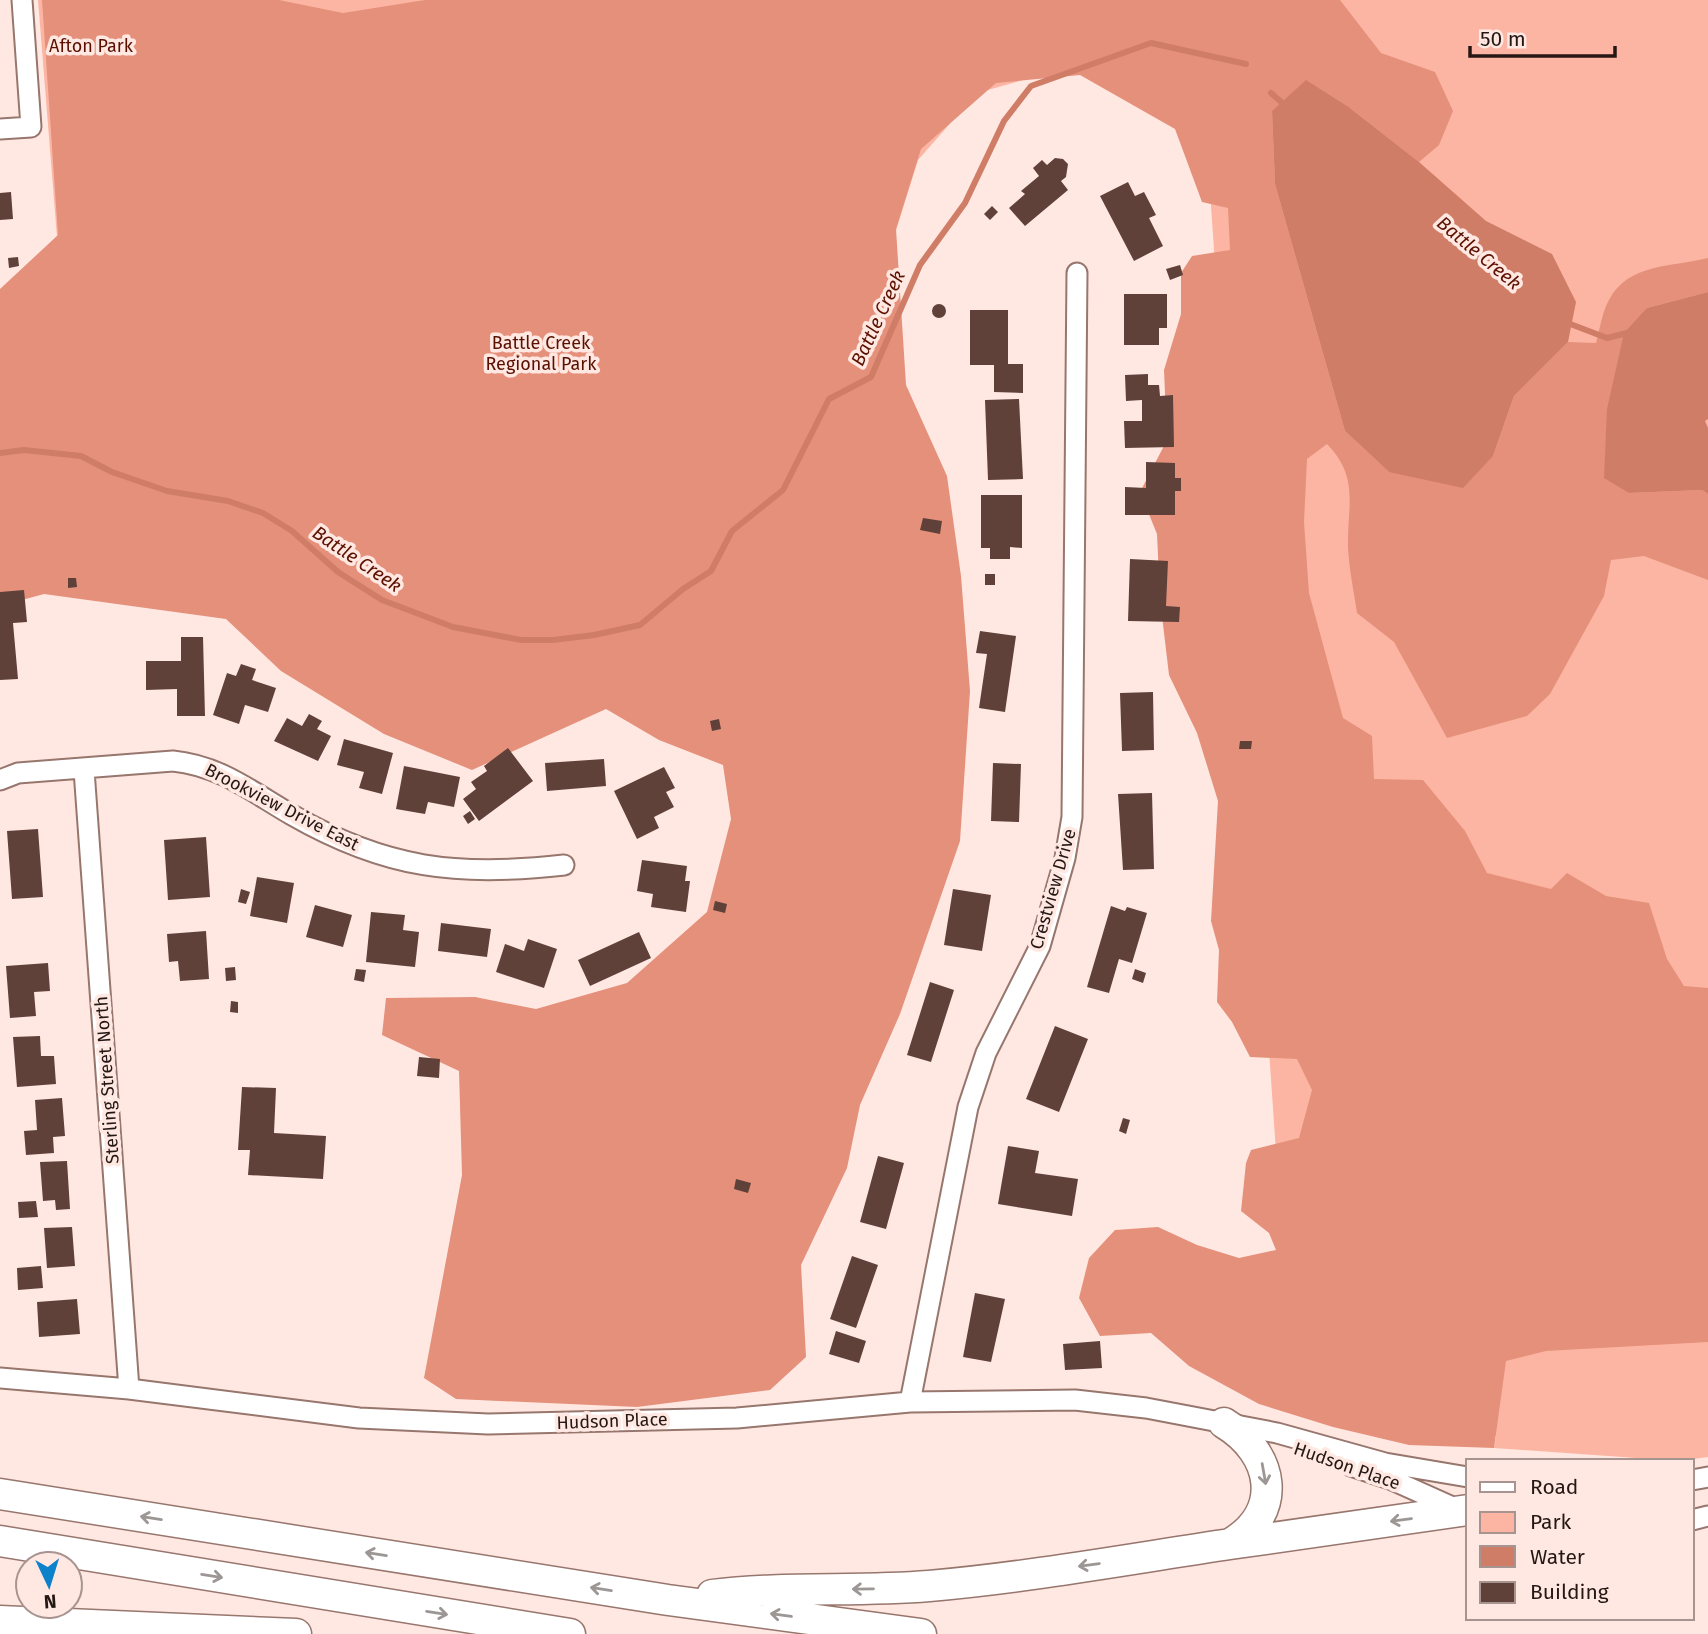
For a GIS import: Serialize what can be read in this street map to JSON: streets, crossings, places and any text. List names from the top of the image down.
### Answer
{
  "streets": {
    "street": [
      "Brookview Drive East",
      "Crestview Drive",
      "Sterling Street North",
      "Hudson Place"
    ]
  },
  "crossings": [
    ["Brookview Drive East", "Sterling Street North"],
    ["Crestview Drive", "Hudson Place"],
    ["Sterling Street North", "Hudson Place"]
  ],
  "water": ["Battle Creek"],
  "parks": ["Afton Park", "Battle Creek Regional Park"],
  "legend": [
    "Road",
    "Park",
    "Water",
    "Building"
  ],
  "scale_bar": "50 m",
  "north": "bottom"
}
